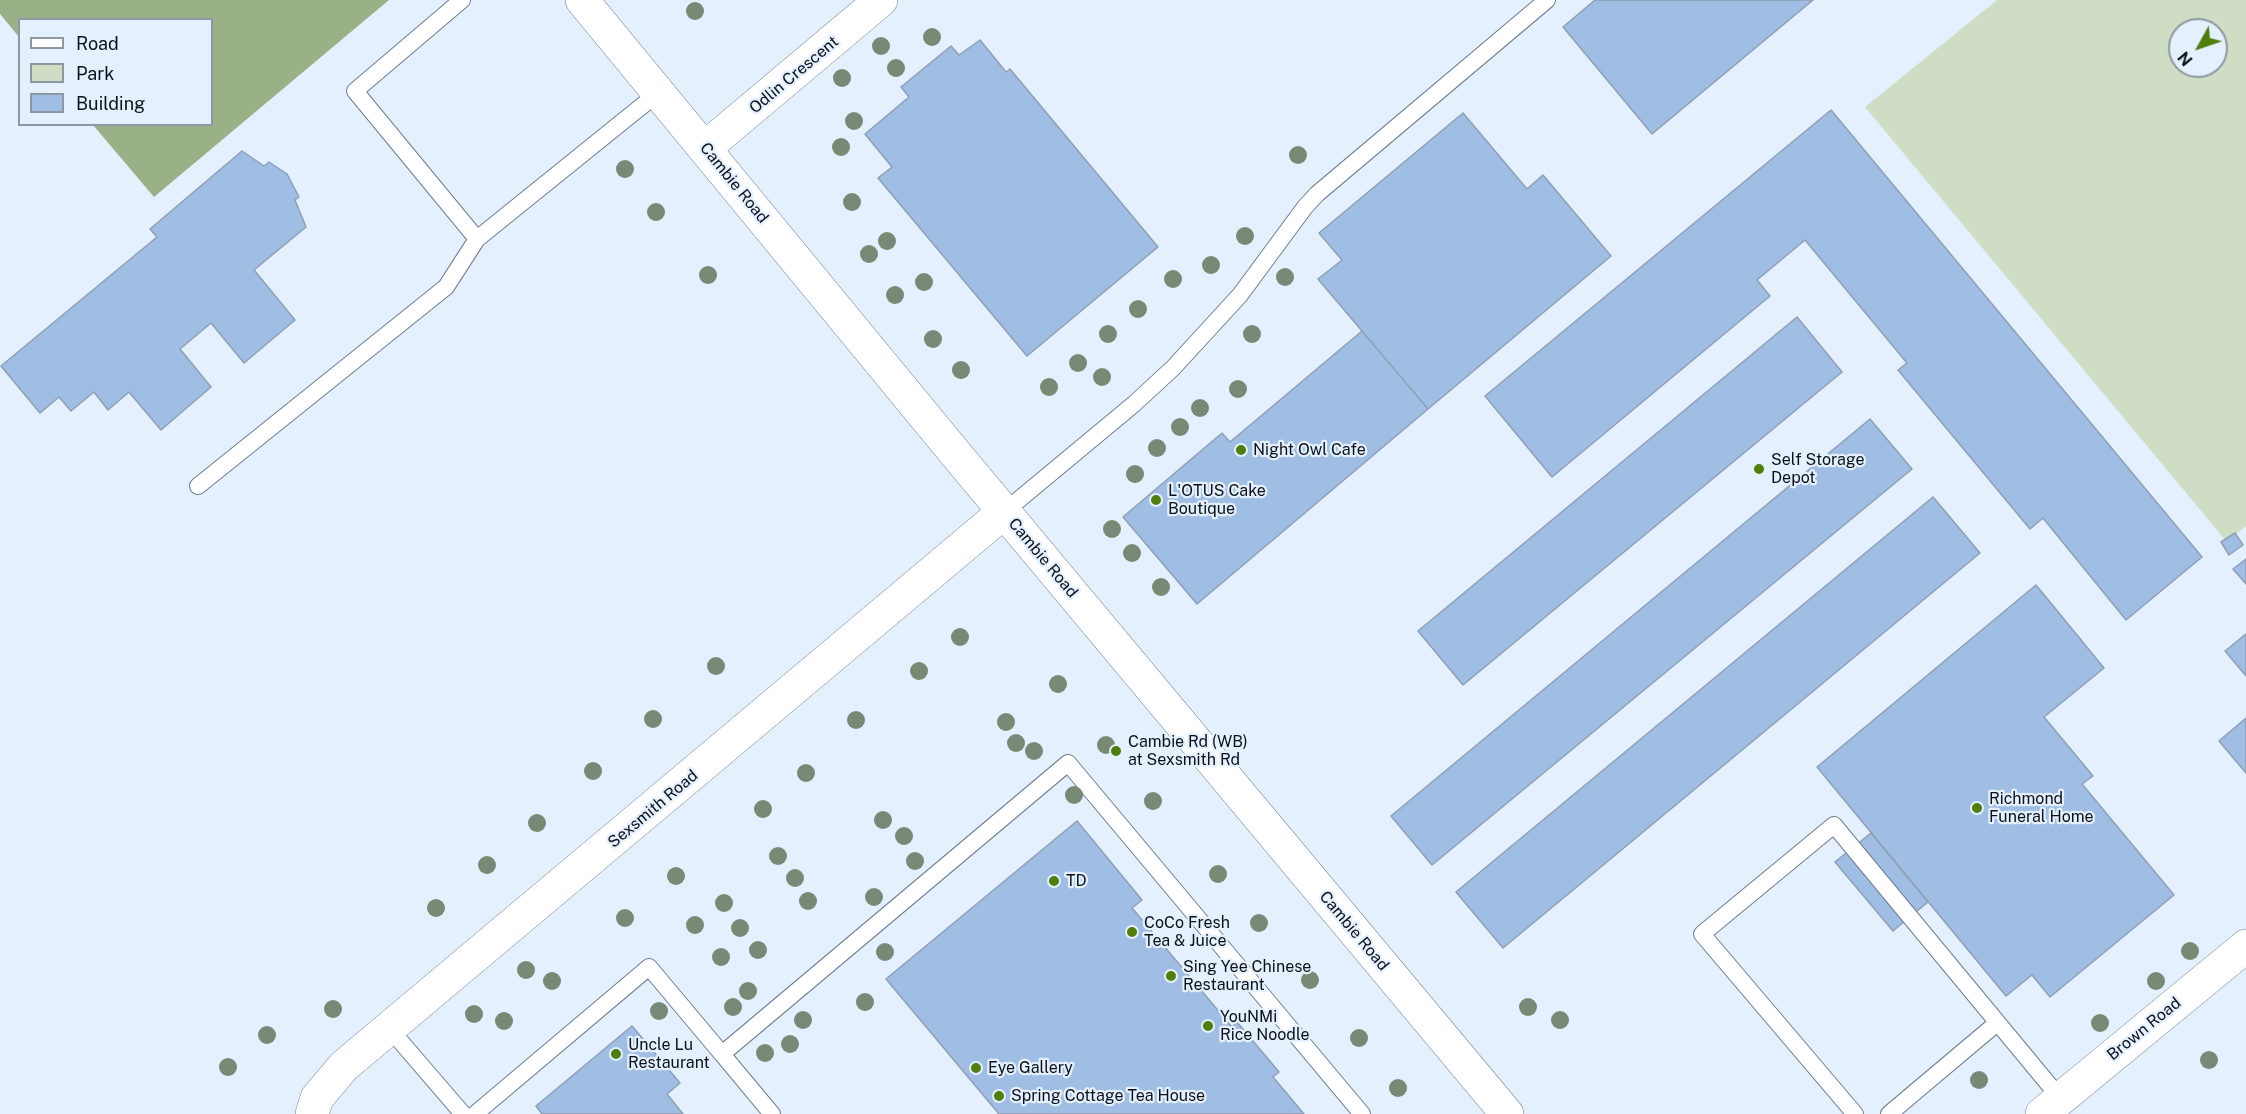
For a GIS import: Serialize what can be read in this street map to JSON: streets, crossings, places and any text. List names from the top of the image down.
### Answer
{
  "streets": {
    "main road": [
      "Odlin Crescent",
      "Cambie Road",
      "Sexsmith Road",
      "Brown Road"
    ]
  },
  "crossings": [
    ["Odlin Crescent", "Cambie Road"],
    ["Cambie Road", "Sexsmith Road"]
  ],
  "places": [
    "Night Owl Cafe",
    "Self Storage Depot",
    "L'OTUS Cake Boutique",
    "Cambie Rd (WB) at Sexsmith Rd",
    "Richmond Funeral Home",
    "TD",
    "CoCo Fresh Tea & Juice",
    "Sing Yee Chinese Restaurant",
    "YouNMi Rice Noodle",
    "Uncle Lu Restaurant",
    "Eye Gallery",
    "Spring Cottage Tea House"
  ],
  "legend": ["Road", "Park", "Building"],
  "north": "bottom left"
}
